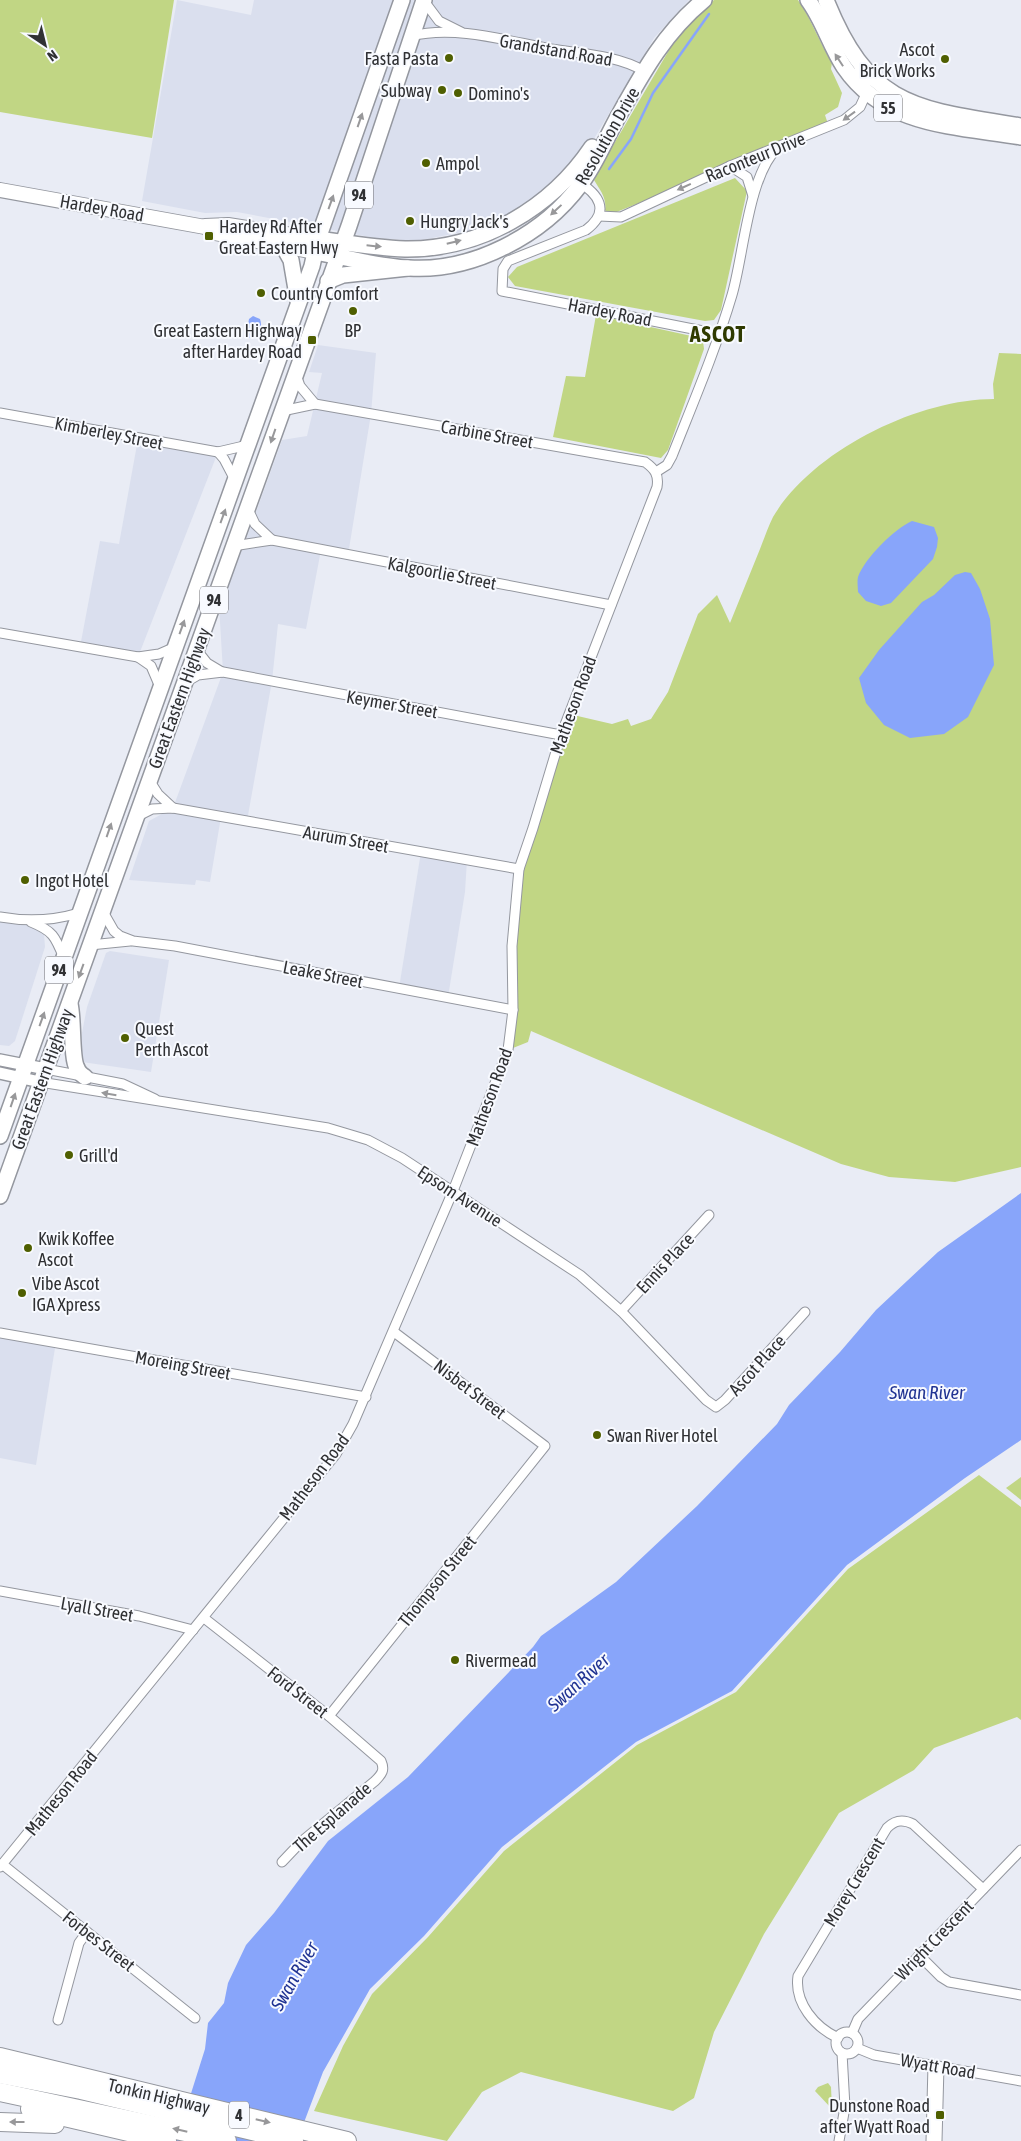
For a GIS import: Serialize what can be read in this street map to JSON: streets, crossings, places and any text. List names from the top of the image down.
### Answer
{
  "streets": {
    "highway": ["Tonkin Highway", "4"],
    "main road": [
      "55",
      "Resolution Drive",
      "94",
      "Hardey Road",
      "Great Eastern Highway"
    ],
    "street": [
      "Grandstand Road",
      "Raconteur Drive",
      "Kimberley Street",
      "Carbine Street",
      "Kalgoorlie Street",
      "Keymer Street",
      "Matheson Road",
      "Aurum Street",
      "Leake Street",
      "Epsom Avenue",
      "Ennis Place",
      "Moreing Street",
      "Ascot Place",
      "Nisbet Street",
      "Thompson Street",
      "Lyall Street",
      "Ford Street",
      "The Esplanade",
      "Morey Crescent",
      "Wright Crescent",
      "Forbes Street",
      "Wyatt Road"
    ]
  },
  "crossings": [
    ["Grandstand Road", "Resolution Drive"],
    ["Grandstand Road", "Great Eastern Highway"],
    ["55", "Raconteur Drive"],
    ["Resolution Drive", "Hardey Road"],
    ["Resolution Drive", "Great Eastern Highway"],
    ["Raconteur Drive", "Hardey Road"],
    ["Hardey Road", "Great Eastern Highway"],
    ["Kimberley Street", "Great Eastern Highway"],
    ["Carbine Street", "Great Eastern Highway"],
    ["Carbine Street", "Matheson Road"],
    ["Kalgoorlie Street", "Great Eastern Highway"],
    ["Kalgoorlie Street", "Matheson Road"],
    ["Great Eastern Highway", "Keymer Street"],
    ["Great Eastern Highway", "Aurum Street"],
    ["Great Eastern Highway", "Leake Street"],
    ["Great Eastern Highway", "Epsom Avenue"],
    ["Keymer Street", "Matheson Road"],
    ["Matheson Road", "Aurum Street"],
    ["Matheson Road", "Leake Street"],
    ["Matheson Road", "Epsom Avenue"],
    ["Matheson Road", "Moreing Street"],
    ["Matheson Road", "Nisbet Street"],
    ["Matheson Road", "Lyall Street"],
    ["Matheson Road", "Ford Street"],
    ["Matheson Road", "Forbes Street"],
    ["Epsom Avenue", "Ennis Place"],
    ["Epsom Avenue", "Ascot Place"],
    ["Nisbet Street", "Thompson Street"],
    ["Thompson Street", "Ford Street"],
    ["Ford Street", "The Esplanade"],
    ["Morey Crescent", "Wright Crescent"],
    ["Morey Crescent", "Wyatt Road"],
    ["Wright Crescent", "Wyatt Road"]
  ],
  "one_way": ["Raconteur Drive"],
  "districts": ["ASCOT"],
  "water": ["Swan River"],
  "places": {
    "other": [
      "Fasta Pasta",
      "Ascot Brick Works",
      "Subway",
      "Domino's",
      "Ampol",
      "Hungry Jack's",
      "Country Comfort",
      "BP",
      "Ingot Hotel",
      "Quest Perth Ascot",
      "Grill'd",
      "Kwik Koffee Ascot",
      "Vibe Ascot IGA Xpress",
      "Swan River Hotel",
      "Rivermead"
    ],
    "transit": ["Hardey Rd After Great Eastern Hwy", "Great Eastern Highway after Hardey Road", "Dunstone Road after Wyatt Road"]
  },
  "north": "bottom right"
}
